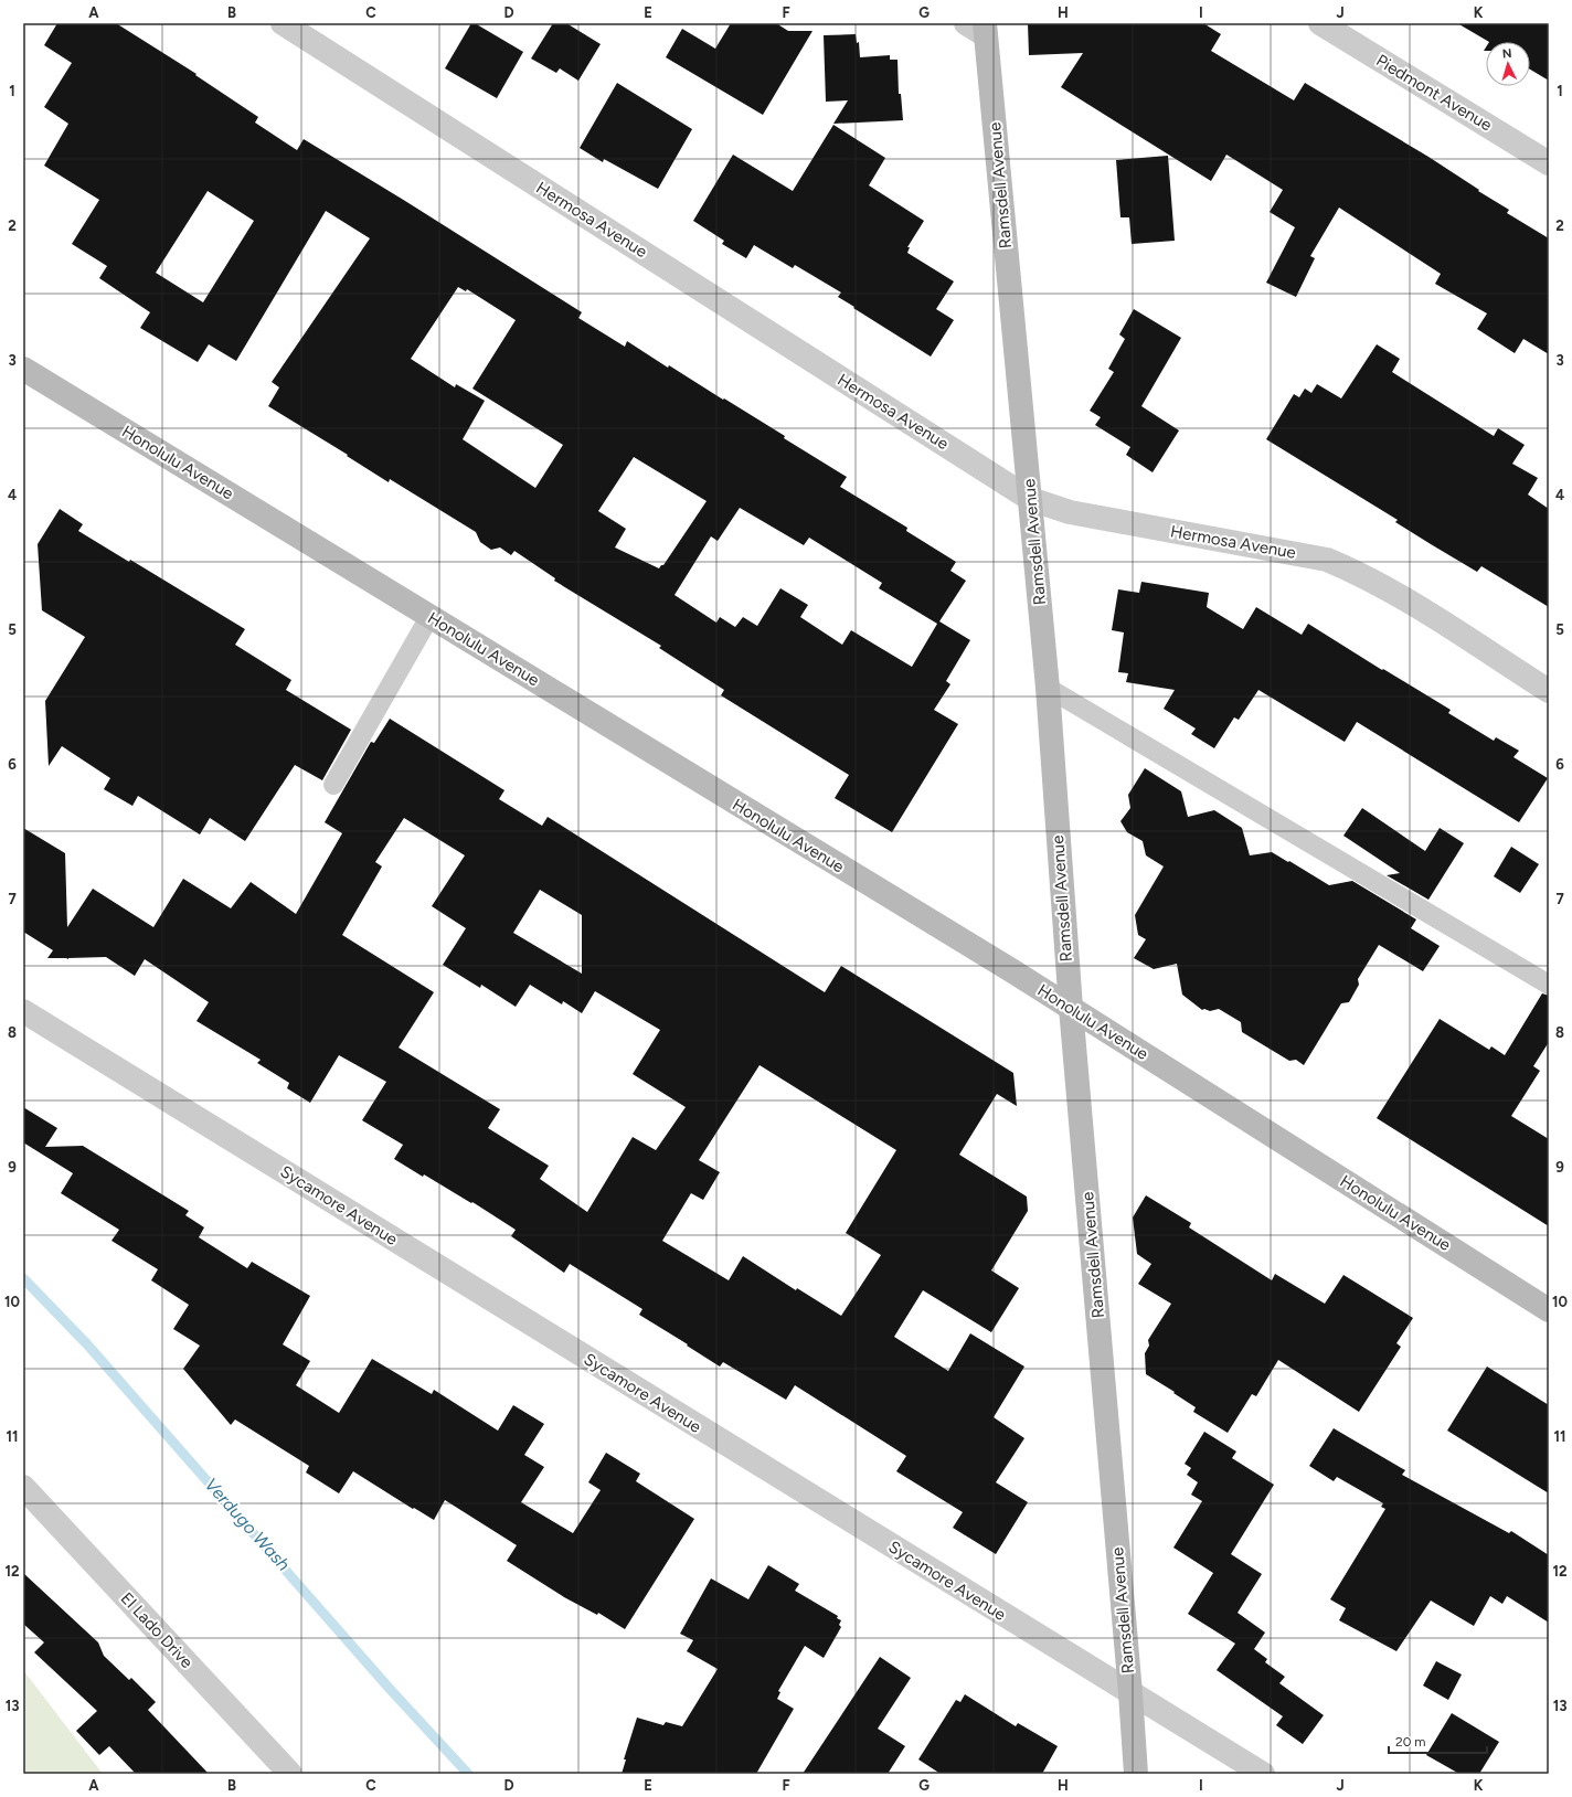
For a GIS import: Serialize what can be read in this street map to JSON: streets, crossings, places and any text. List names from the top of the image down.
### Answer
{
  "streets": {
    "street": [
      "Piedmont Avenue",
      "Ramsdell Avenue",
      "Hermosa Avenue",
      "Honolulu Avenue",
      "Sycamore Avenue",
      "El Lado Drive"
    ]
  },
  "crossings": [
    ["Ramsdell Avenue", "Hermosa Avenue"],
    ["Ramsdell Avenue", "Honolulu Avenue"],
    ["Ramsdell Avenue", "Sycamore Avenue"]
  ],
  "water": ["Verdugo Wash"],
  "scale_bar": "20 m",
  "north": "top",
  "grid": {
    "columns": [
      "A",
      "B",
      "C",
      "D",
      "E",
      "F",
      "G",
      "H",
      "I",
      "J",
      "K"
    ],
    "rows": [
      "1",
      "2",
      "3",
      "4",
      "5",
      "6",
      "7",
      "8",
      "9",
      "10",
      "11",
      "12",
      "13"
    ]
  }
}
